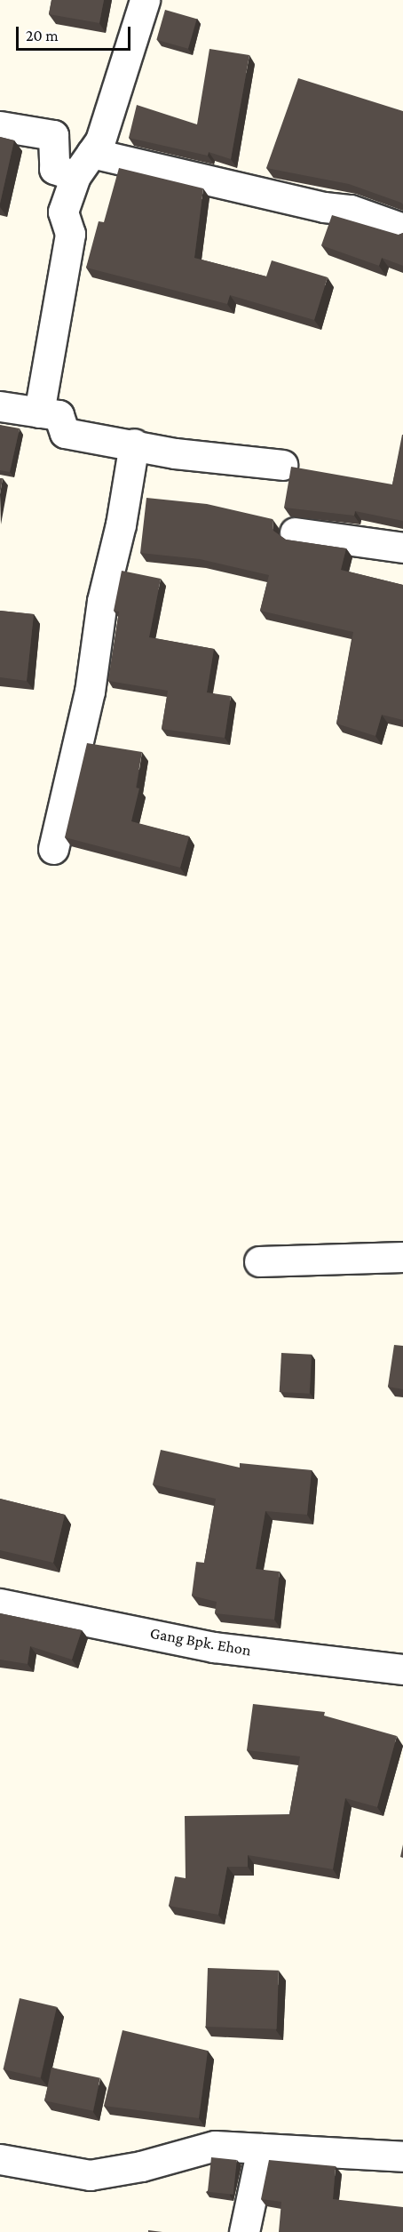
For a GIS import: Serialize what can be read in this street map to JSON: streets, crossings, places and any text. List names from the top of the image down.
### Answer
{
  "streets": {
    "street": ["Gang Bpk. Ehon"]
  },
  "scale_bar": "20 m"
}
